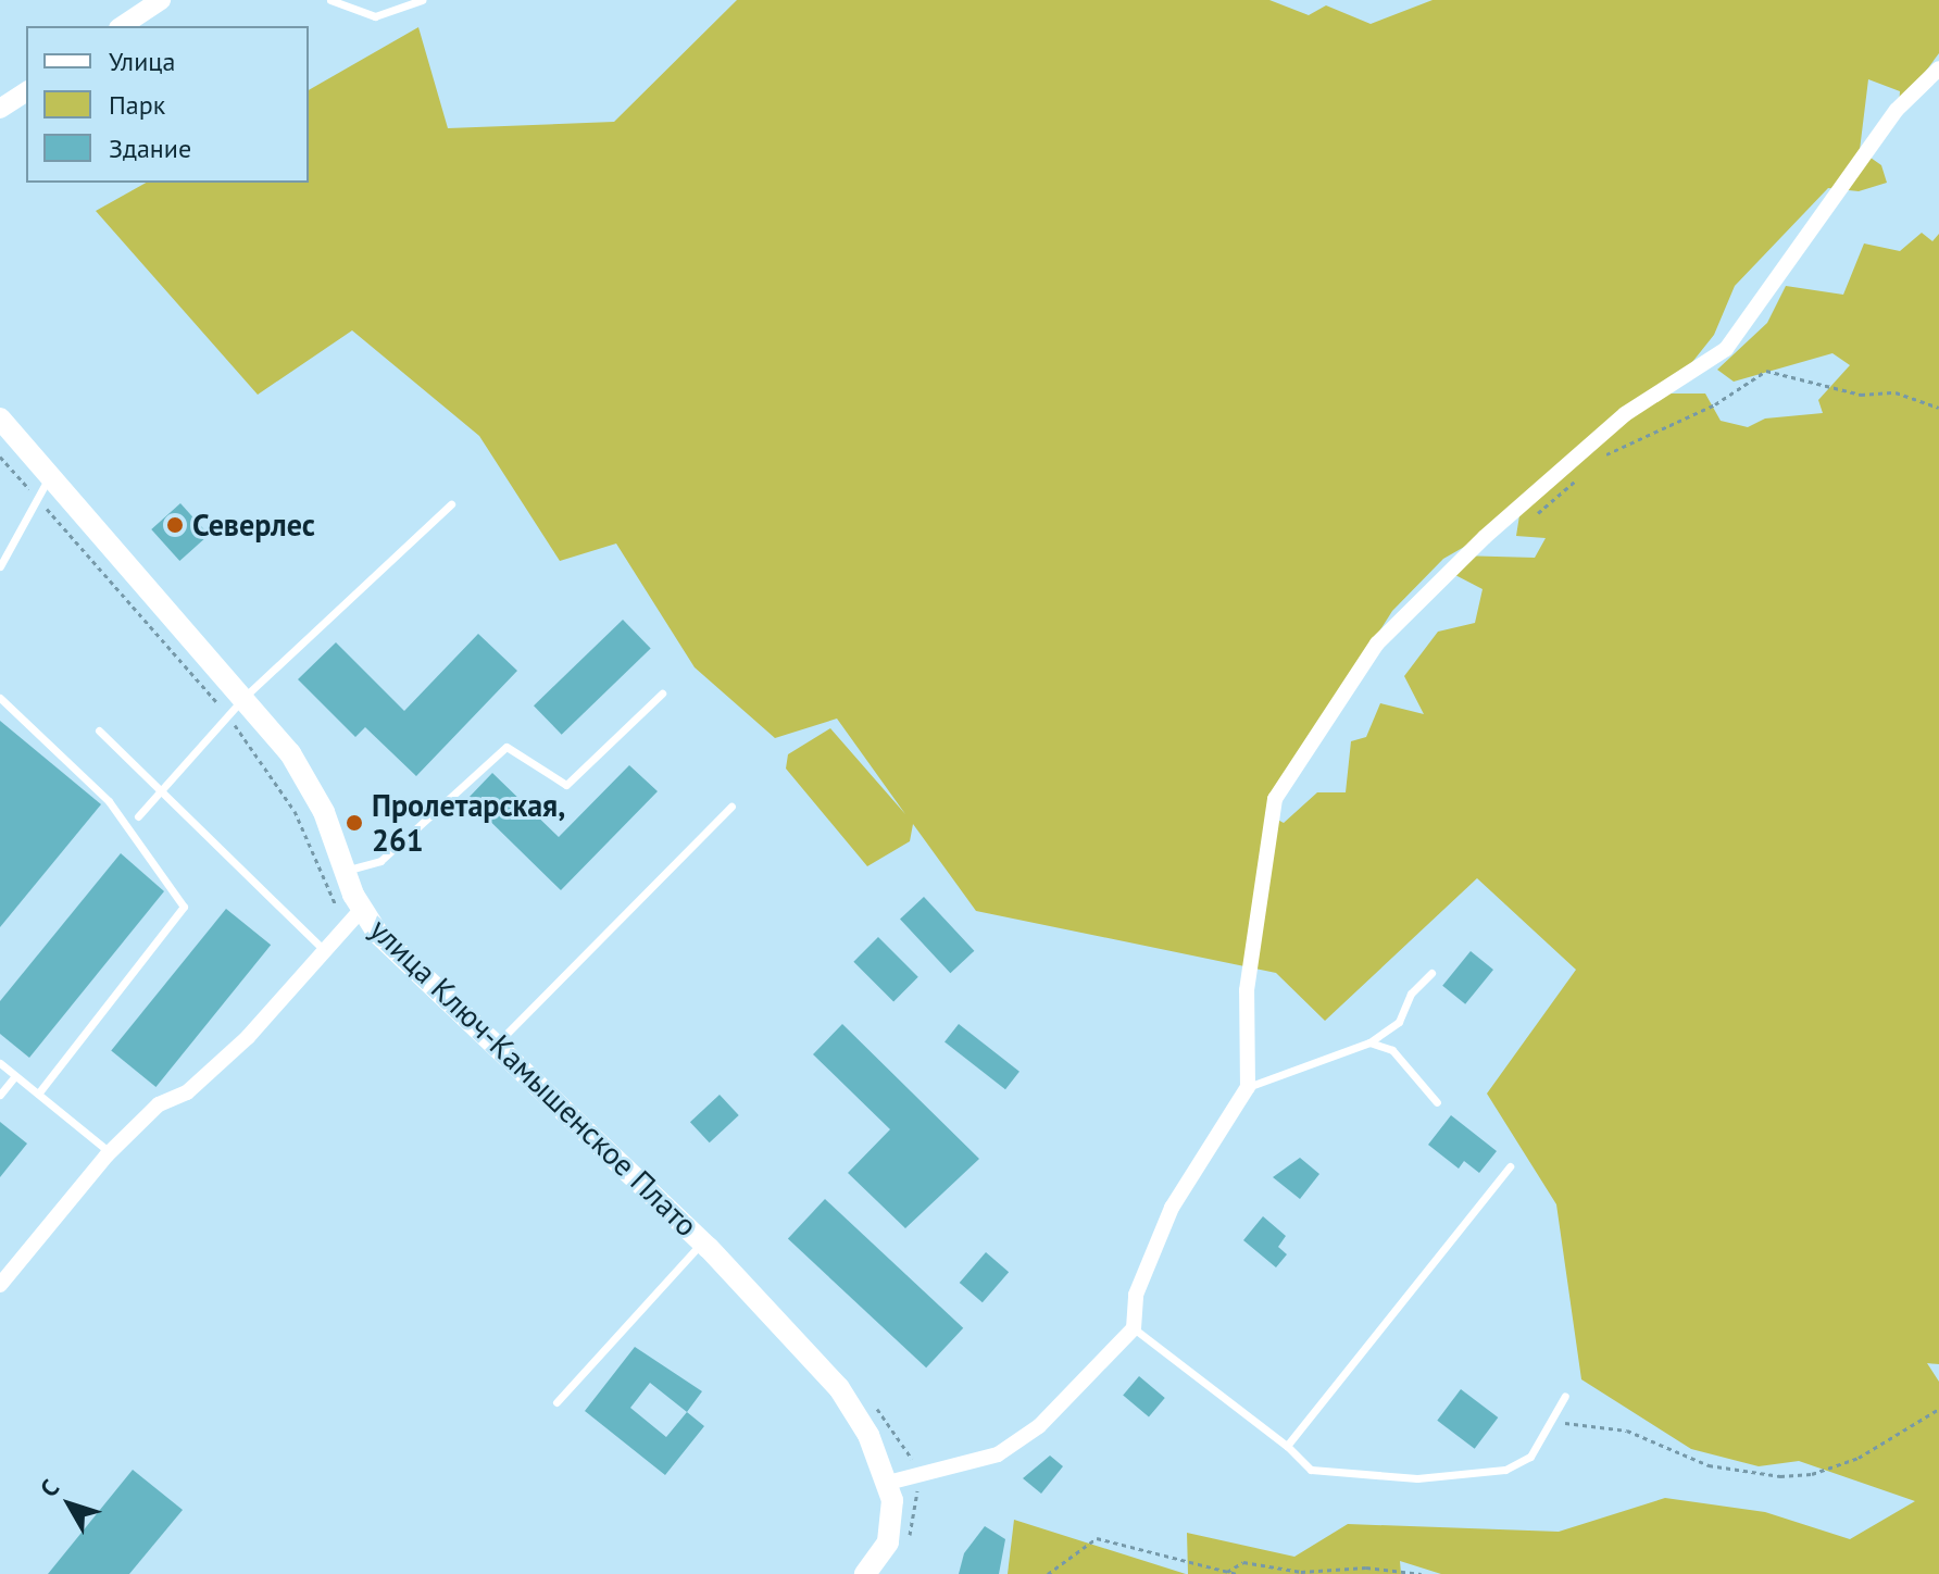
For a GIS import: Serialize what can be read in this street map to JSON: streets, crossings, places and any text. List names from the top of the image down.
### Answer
{
  "streets": {
    "main road": ["улица Ключ-Камышенское Плато"]
  },
  "places": ["Северлес", "Пролетарская, 261"],
  "legend": ["Улица", "Парк", "Здание"],
  "north": "top left"
}
